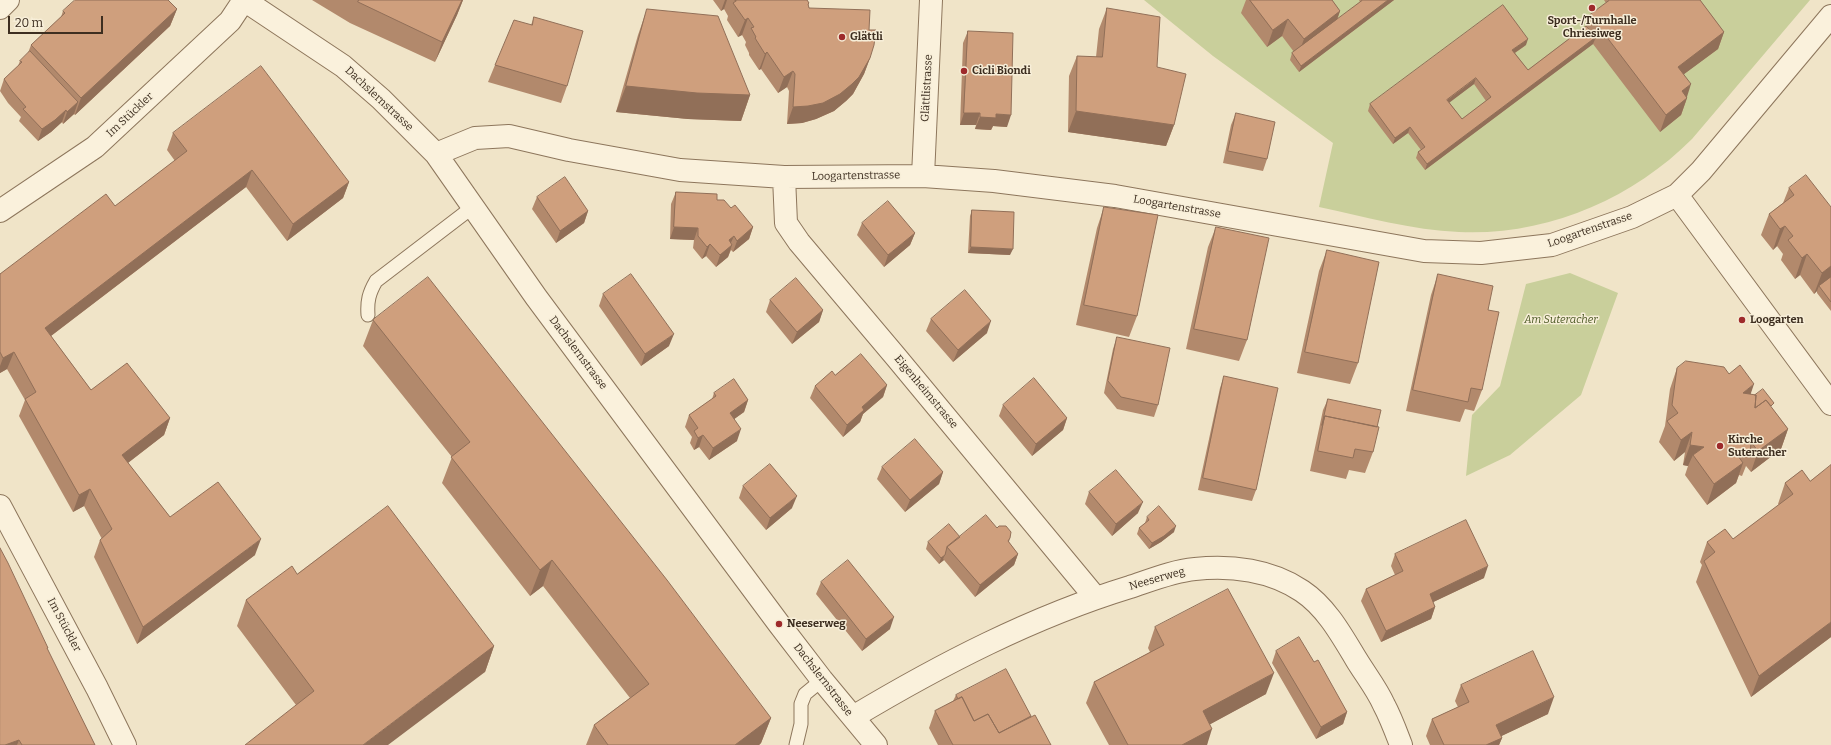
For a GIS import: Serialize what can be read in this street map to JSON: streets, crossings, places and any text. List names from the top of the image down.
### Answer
{
  "streets": {
    "street": [
      "Glättlistrasse",
      "Dachslernstrasse",
      "Im Stückler",
      "Loogartenstrasse",
      "Eigenheimstrasse",
      "Neeserweg"
    ]
  },
  "crossings": [
    ["Glättlistrasse", "Loogartenstrasse"],
    ["Dachslernstrasse", "Im Stückler"],
    ["Dachslernstrasse", "Loogartenstrasse"],
    ["Dachslernstrasse", "Neeserweg"],
    ["Loogartenstrasse", "Eigenheimstrasse"],
    ["Eigenheimstrasse", "Neeserweg"]
  ],
  "parks": ["Am Suteracher"],
  "places": [
    "Sport-/Turnhalle Chriesiweg",
    "Glättli",
    "Cicli Biondi",
    "Loogarten",
    "Kirche Suteracher",
    "Neeserweg"
  ],
  "scale_bar": "20 m"
}
